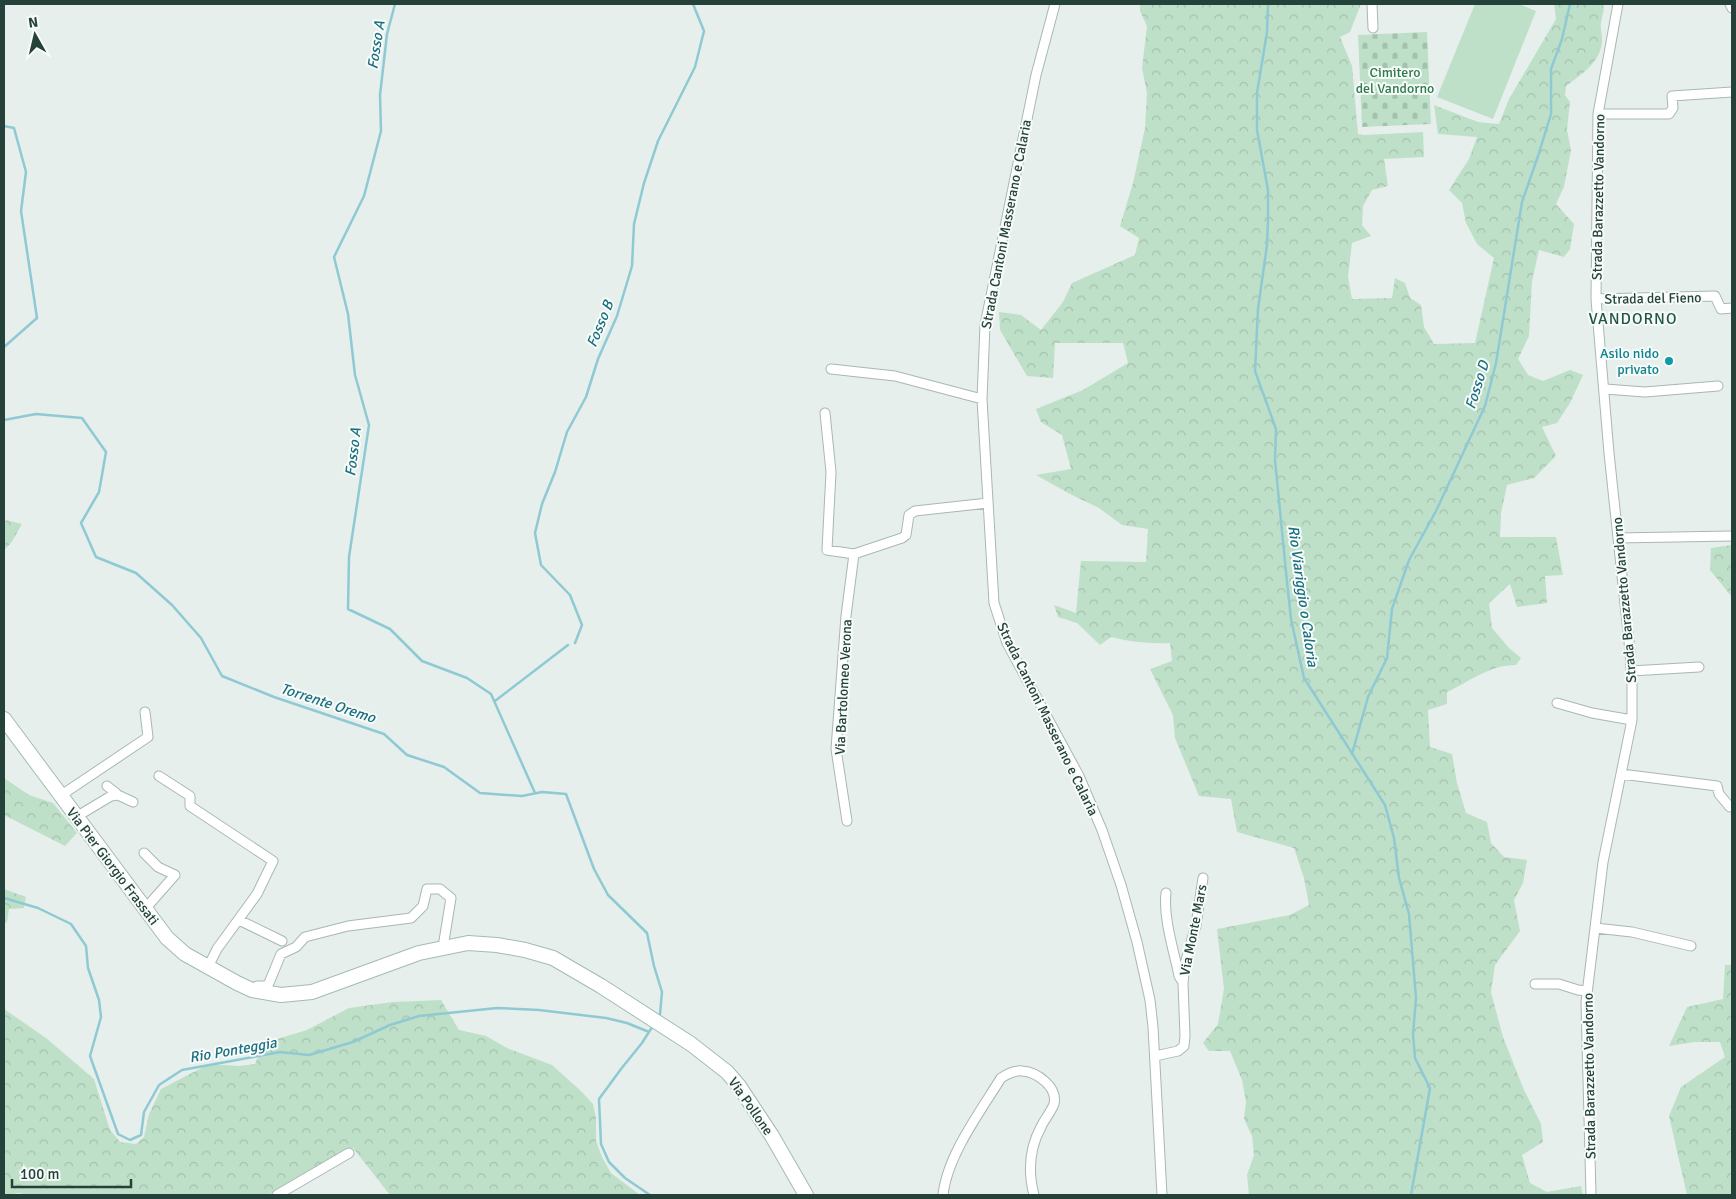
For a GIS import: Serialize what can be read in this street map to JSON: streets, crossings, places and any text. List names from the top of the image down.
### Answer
{
  "streets": {
    "street": [
      "Strada Barazzetto Vandorno",
      "Strada Cantoni Masserano e Calaria",
      "Strada del Fieno",
      "Via Bartolomeo Verona",
      "Via Pier Giorgio Frassati",
      "Via Monte Mars",
      "Via Pollone"
    ]
  },
  "crossings": [
    ["Strada Barazzetto Vandorno", "Strada del Fieno"],
    ["Strada Cantoni Masserano e Calaria", "Via Monte Mars"],
    ["Via Pier Giorgio Frassati", "Via Pollone"]
  ],
  "districts": ["VANDORNO"],
  "water": [
    "Fosso A",
    "Fosso B",
    "Fosso D",
    "Rio Viariggio o Caloria",
    "Torrente Oremo",
    "Rio Ponteggia"
  ],
  "parks": ["Cimitero del Vandorno"],
  "places": ["Asilo nido privato"],
  "scale_bar": "100 m",
  "north": "top"
}
